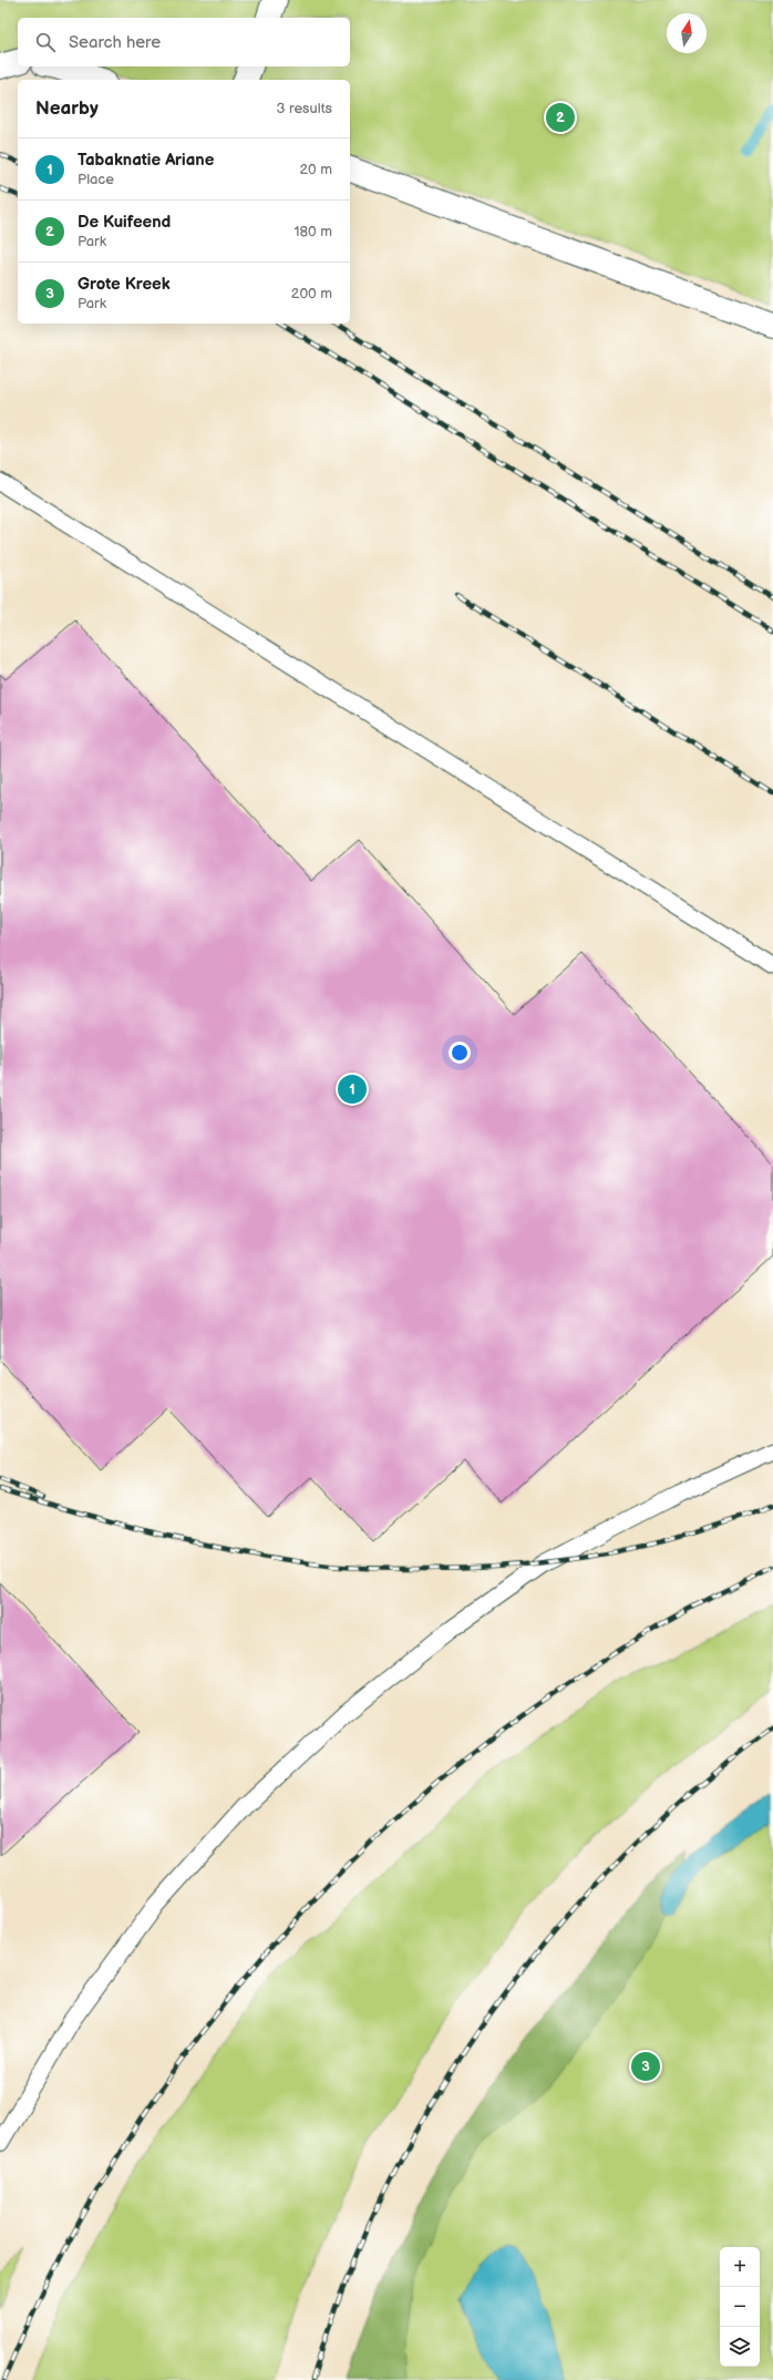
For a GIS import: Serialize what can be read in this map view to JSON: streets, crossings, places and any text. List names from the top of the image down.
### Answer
{
  "north": "top",
  "page": {
    "search": "Search here",
    "heading": ["Nearby", "3 results"],
    "pins": ["2", "1", "3"],
    "list": [
      {
        "mark": "1",
        "name": "Tabaknatie Ariane",
        "note": "Place",
        "value": "20 m"
      },
      {
        "mark": "2",
        "name": "De Kuifeend",
        "note": "Park",
        "value": "180 m"
      },
      {
        "mark": "3",
        "name": "Grote Kreek",
        "note": "Park",
        "value": "200 m"
      }
    ],
    "map_buttons": ["+", "−"]
  }
}
